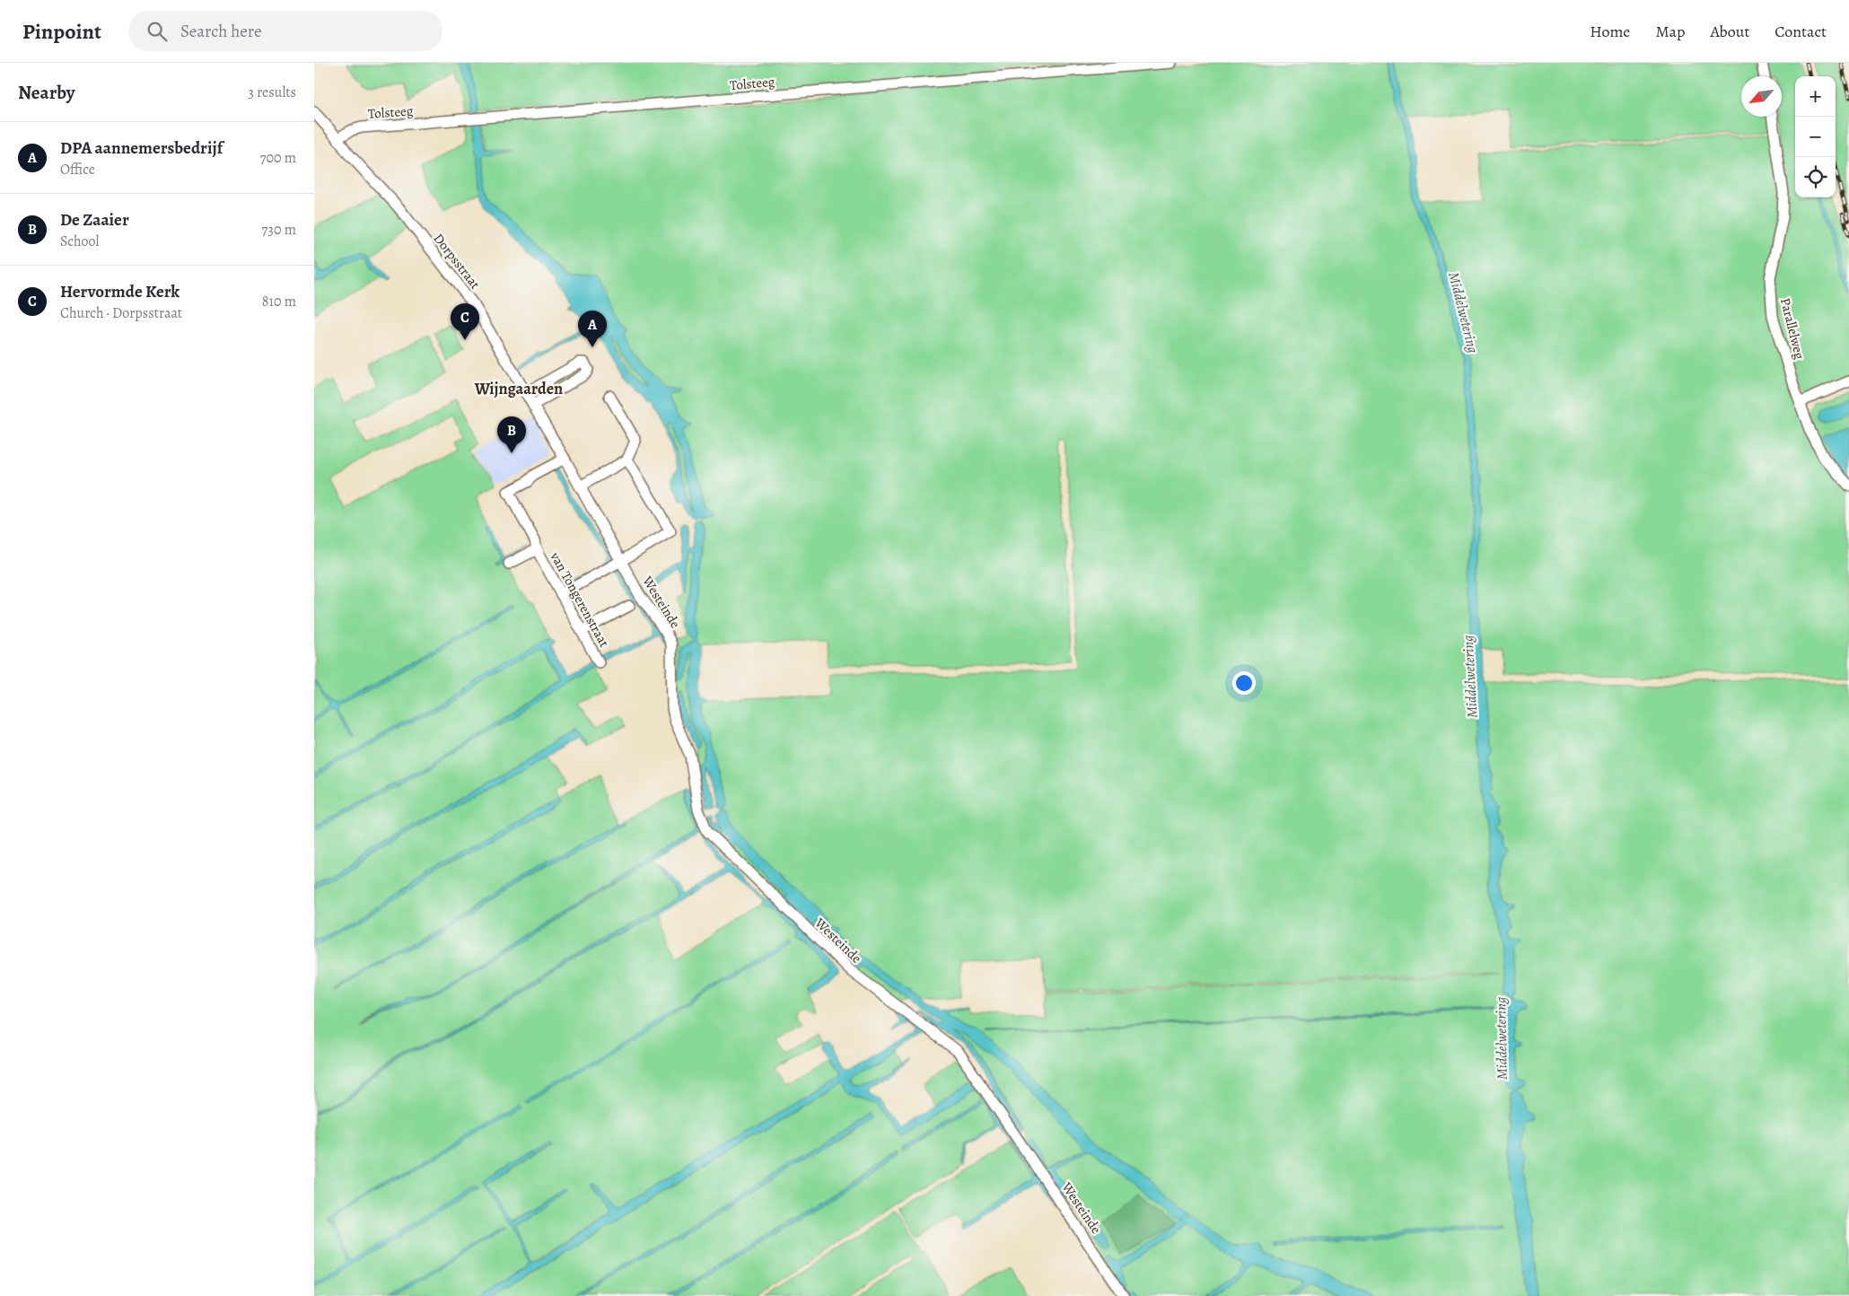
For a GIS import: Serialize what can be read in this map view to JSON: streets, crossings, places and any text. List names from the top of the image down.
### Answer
{
  "streets": {
    "street": [
      "Tolsteeg",
      "Dorpsstraat",
      "Parallelweg",
      "van Tongerenstraat",
      "Westeinde"
    ]
  },
  "crossings": [
    ["Tolsteeg", "Dorpsstraat"],
    ["Dorpsstraat", "van Tongerenstraat"],
    ["Dorpsstraat", "Westeinde"]
  ],
  "districts": ["Wijngaarden"],
  "water": ["Middelwetering"],
  "north": "bottom left",
  "page": {
    "header": "Pinpoint",
    "search": "Search here",
    "nav": [
      "Home",
      "Map",
      "About",
      "Contact"
    ],
    "heading": ["Nearby", "3 results"],
    "map_buttons": ["+", "−"],
    "list": [
      {
        "mark": "A",
        "name": "DPA aannemersbedrijf",
        "note": "Office",
        "value": "700 m"
      },
      {
        "mark": "B",
        "name": "De Zaaier",
        "note": "School",
        "value": "730 m"
      },
      {
        "mark": "C",
        "name": "Hervormde Kerk",
        "note": "Church · Dorpsstraat",
        "value": "810 m"
      }
    ],
    "pins": ["C", "A", "B"]
  }
}
